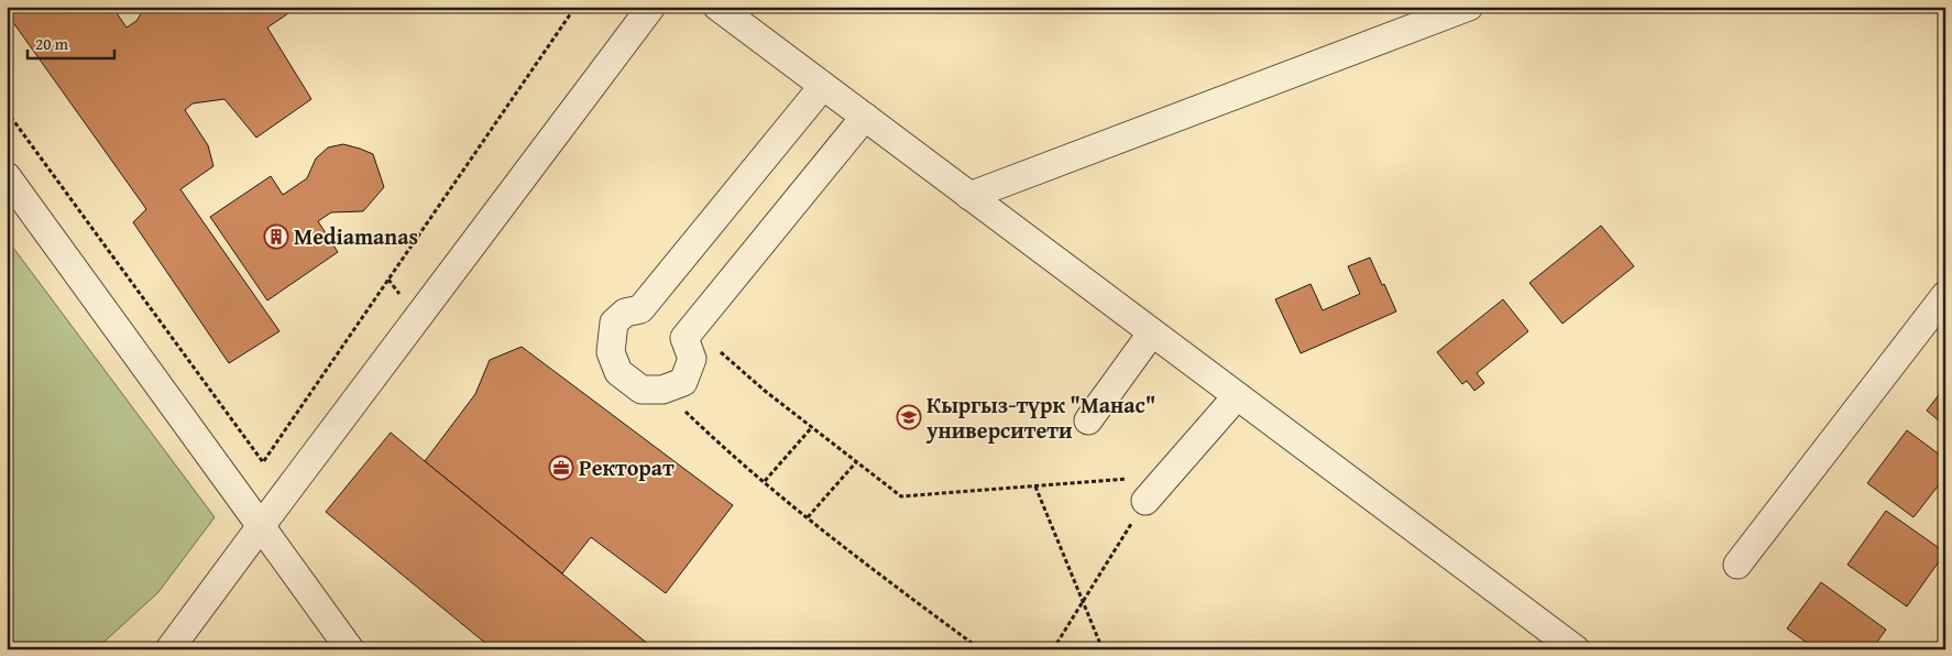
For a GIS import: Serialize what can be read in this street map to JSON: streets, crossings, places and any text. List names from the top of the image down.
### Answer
{
  "places": {
    "building": ["Mediamanas"],
    "school or university": ["Кыргыз-түрк \"Манас\" университети"],
    "office": ["Ректорат"]
  },
  "scale_bar": "20 m"
}
